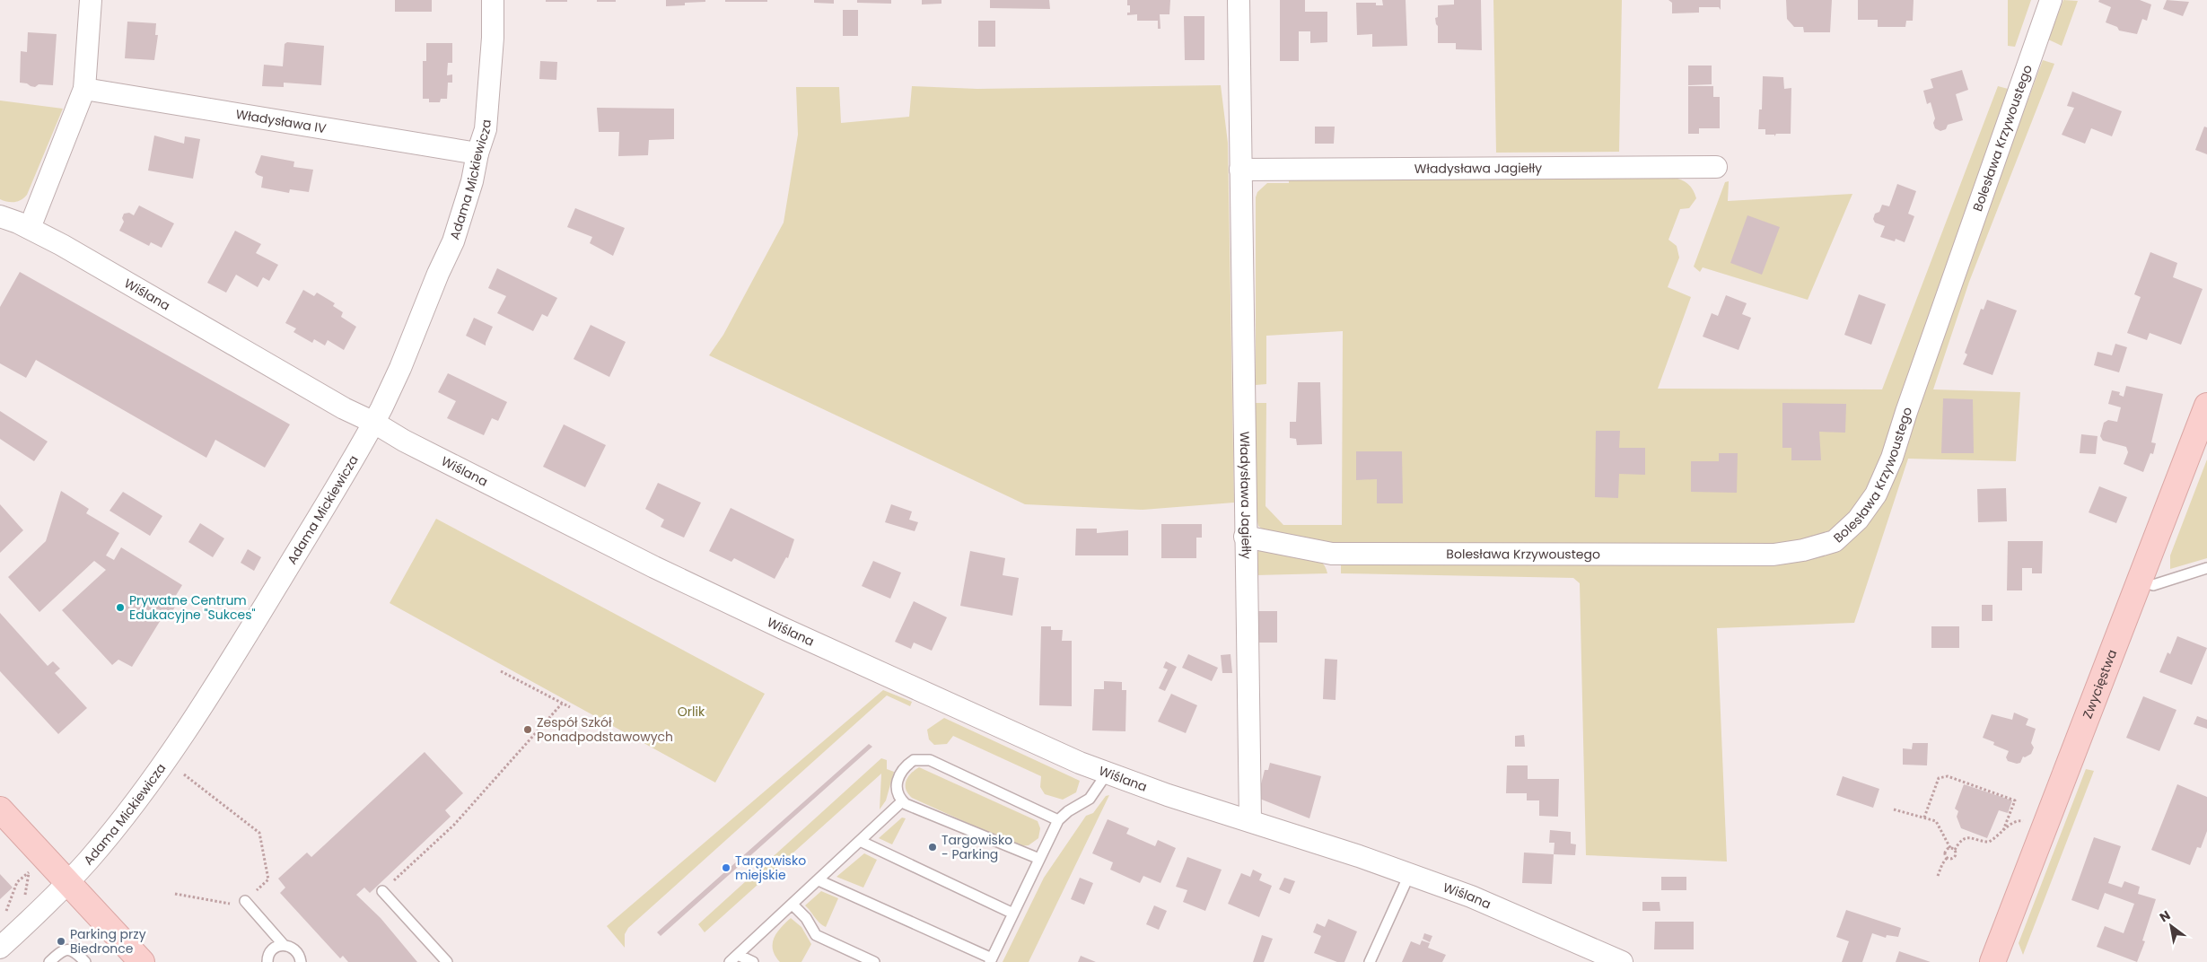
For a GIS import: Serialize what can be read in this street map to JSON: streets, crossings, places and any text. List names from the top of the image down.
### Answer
{
  "streets": {
    "street": [
      "Władysława IV",
      "Bolesława Krzywoustego",
      "Władysława Jagiełły",
      "Adama Mickiewicza",
      "Wiślana",
      "Zwycięstwa"
    ]
  },
  "crossings": [
    ["Władysława IV", "Adama Mickiewicza"],
    ["Bolesława Krzywoustego", "Władysława Jagiełły"],
    ["Władysława Jagiełły", "Wiślana"],
    ["Adama Mickiewicza", "Wiślana"]
  ],
  "parks": ["Orlik"],
  "places": [
    "Prywatne Centrum Edukacyjne \"Sukces\"",
    "Zespół Szkół Ponadpodstawowych",
    "Targowisko - Parking",
    "Targowisko miejskie",
    "Parking przy Biedronce"
  ],
  "north": "top left"
}
